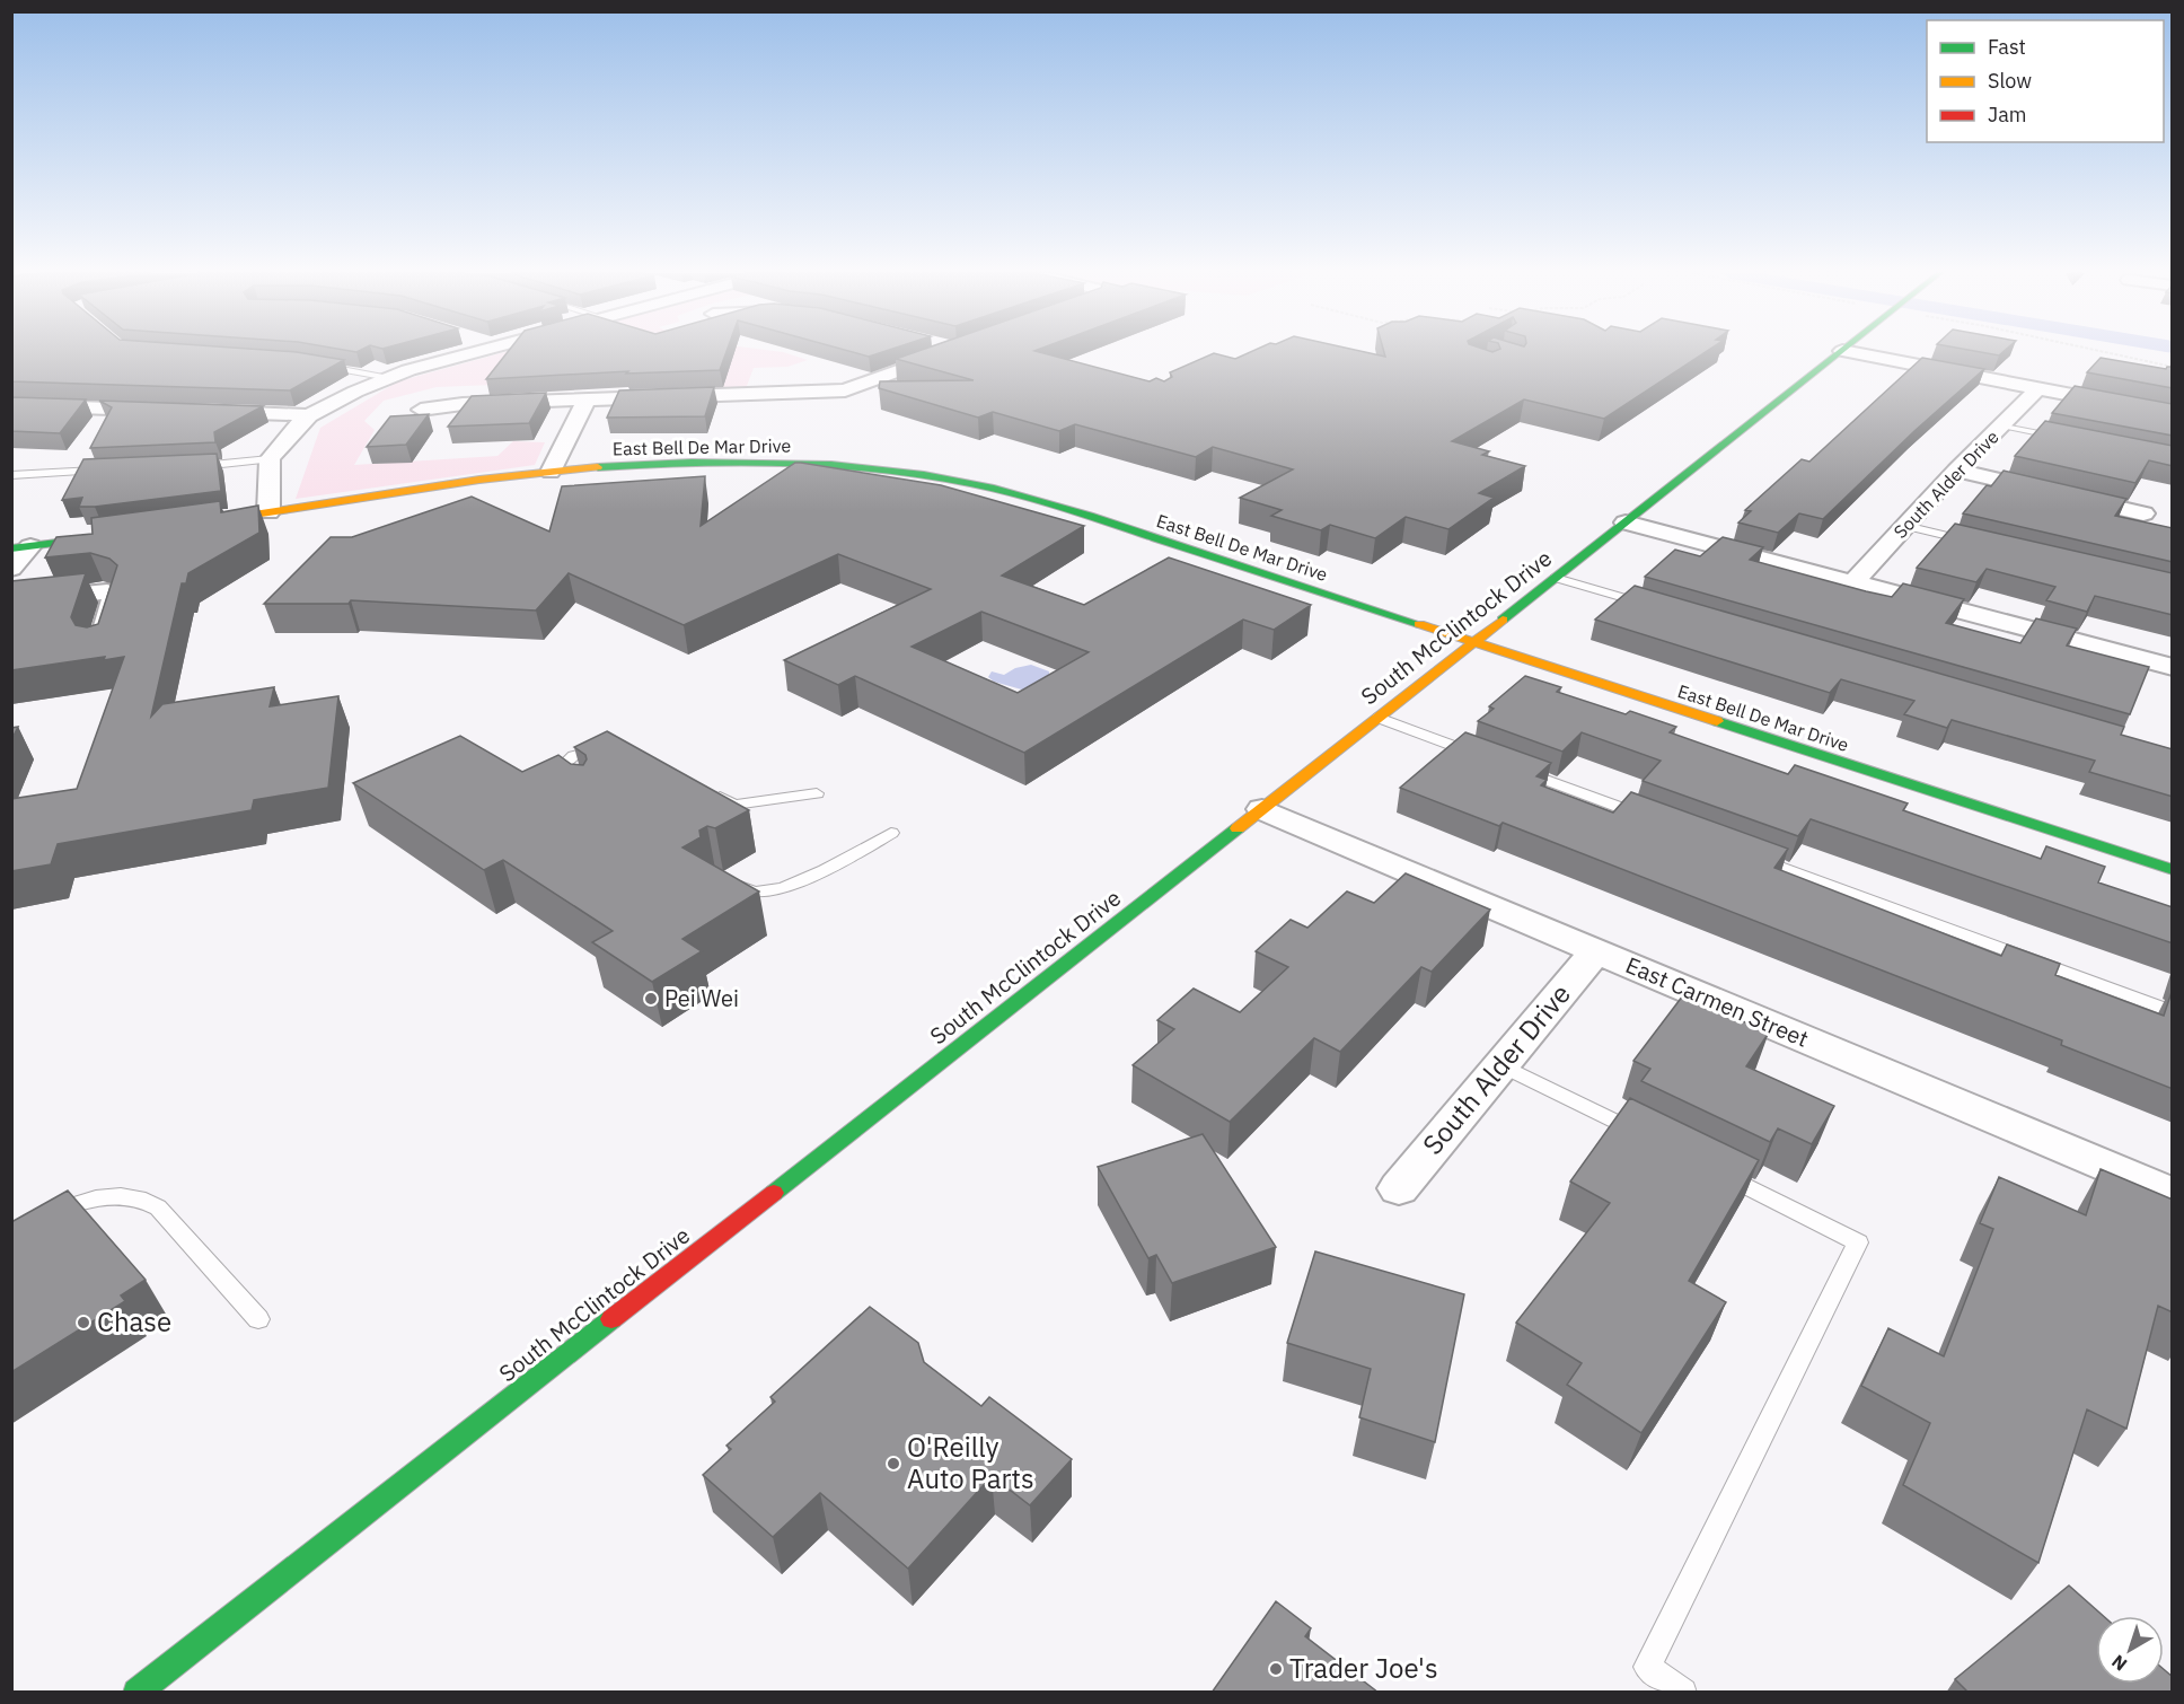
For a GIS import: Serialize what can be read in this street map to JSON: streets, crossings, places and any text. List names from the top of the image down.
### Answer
{
  "streets": {
    "main road": ["East Bell De Mar Drive", "South McClintock Drive"],
    "street": ["South Alder Drive", "East Carmen Street"]
  },
  "crossings": [
    ["East Bell De Mar Drive", "South McClintock Drive"],
    ["South Alder Drive", "East Carmen Street"],
    ["South McClintock Drive", "East Carmen Street"]
  ],
  "places": [
    "Pei Wei",
    "Chase",
    "O'Reilly Auto Parts",
    "Trader Joe's"
  ],
  "legend": ["Fast", "Slow", "Jam"],
  "north": "bottom left"
}
